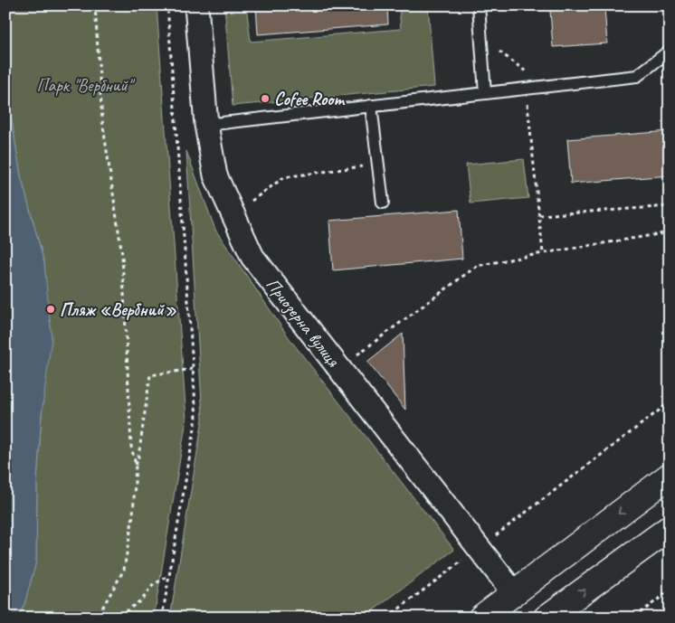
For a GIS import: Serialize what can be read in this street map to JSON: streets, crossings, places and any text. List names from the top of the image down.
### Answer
{
  "streets": {
    "street": ["Приозерна вулиця"]
  },
  "parks": ["Парк \"Вербний\""],
  "places": ["Cofee Room", "Пляж «Вербний»"]
}
